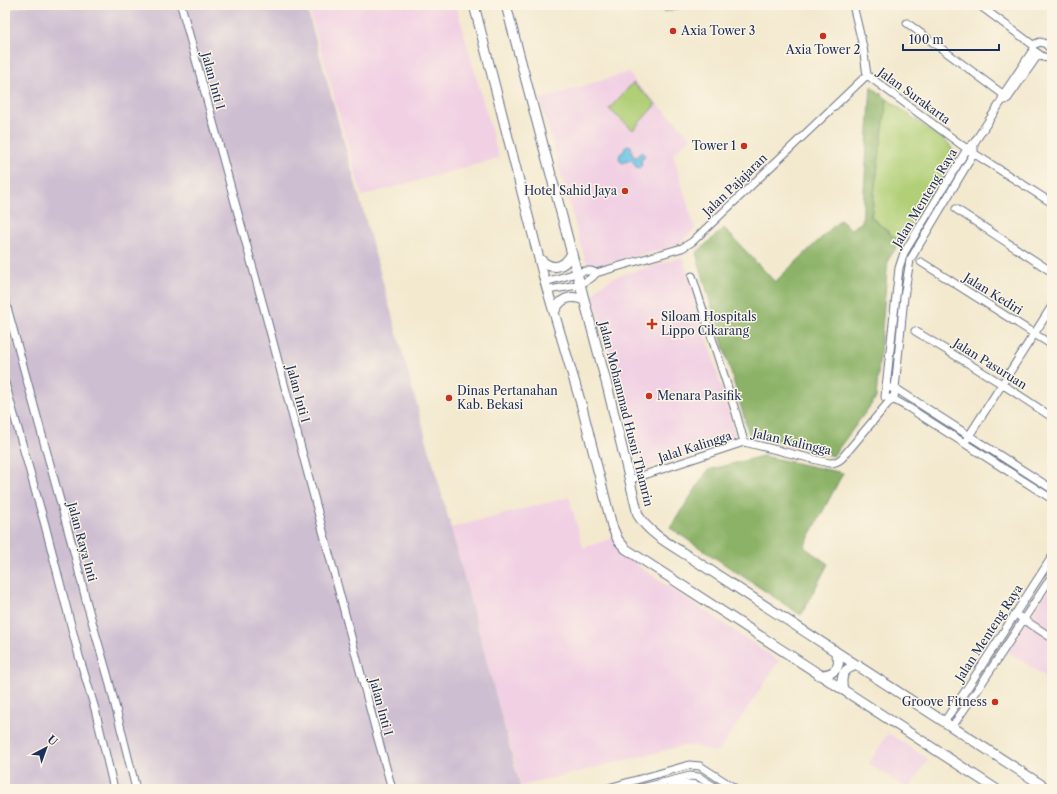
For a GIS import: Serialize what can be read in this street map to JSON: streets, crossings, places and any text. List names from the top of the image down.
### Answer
{
  "streets": {
    "street": [
      "Jalan Inti I",
      "Jalan Surakarta",
      "Jalan Pajajaran",
      "Jalan Menteng Raya",
      "Jalan Kediri",
      "Jalan Pasuruan",
      "Jalan Mohammad Husni Thamrin",
      "Jalan Kalingga",
      "Jalal Kalingga",
      "Jalan Raya Inti"
    ]
  },
  "crossings": [
    ["Jalan Surakarta", "Jalan Pajajaran"],
    ["Jalan Surakarta", "Jalan Menteng Raya"],
    ["Jalan Pajajaran", "Jalan Mohammad Husni Thamrin"],
    ["Jalan Menteng Raya", "Jalan Mohammad Husni Thamrin"],
    ["Jalan Menteng Raya", "Jalan Kalingga"],
    ["Jalan Mohammad Husni Thamrin", "Jalal Kalingga"],
    ["Jalan Kalingga", "Jalal Kalingga"]
  ],
  "places": {
    "other": [
      "Axia Tower 3",
      "Axia Tower 2",
      "Tower 1",
      "Hotel Sahid Jaya",
      "Menara Pasifik",
      "Dinas Pertanahan Kab. Bekasi",
      "Groove Fitness"
    ],
    "health": ["Siloam Hospitals Lippo Cikarang"]
  },
  "scale_bar": "100 m",
  "north": "top right"
}
